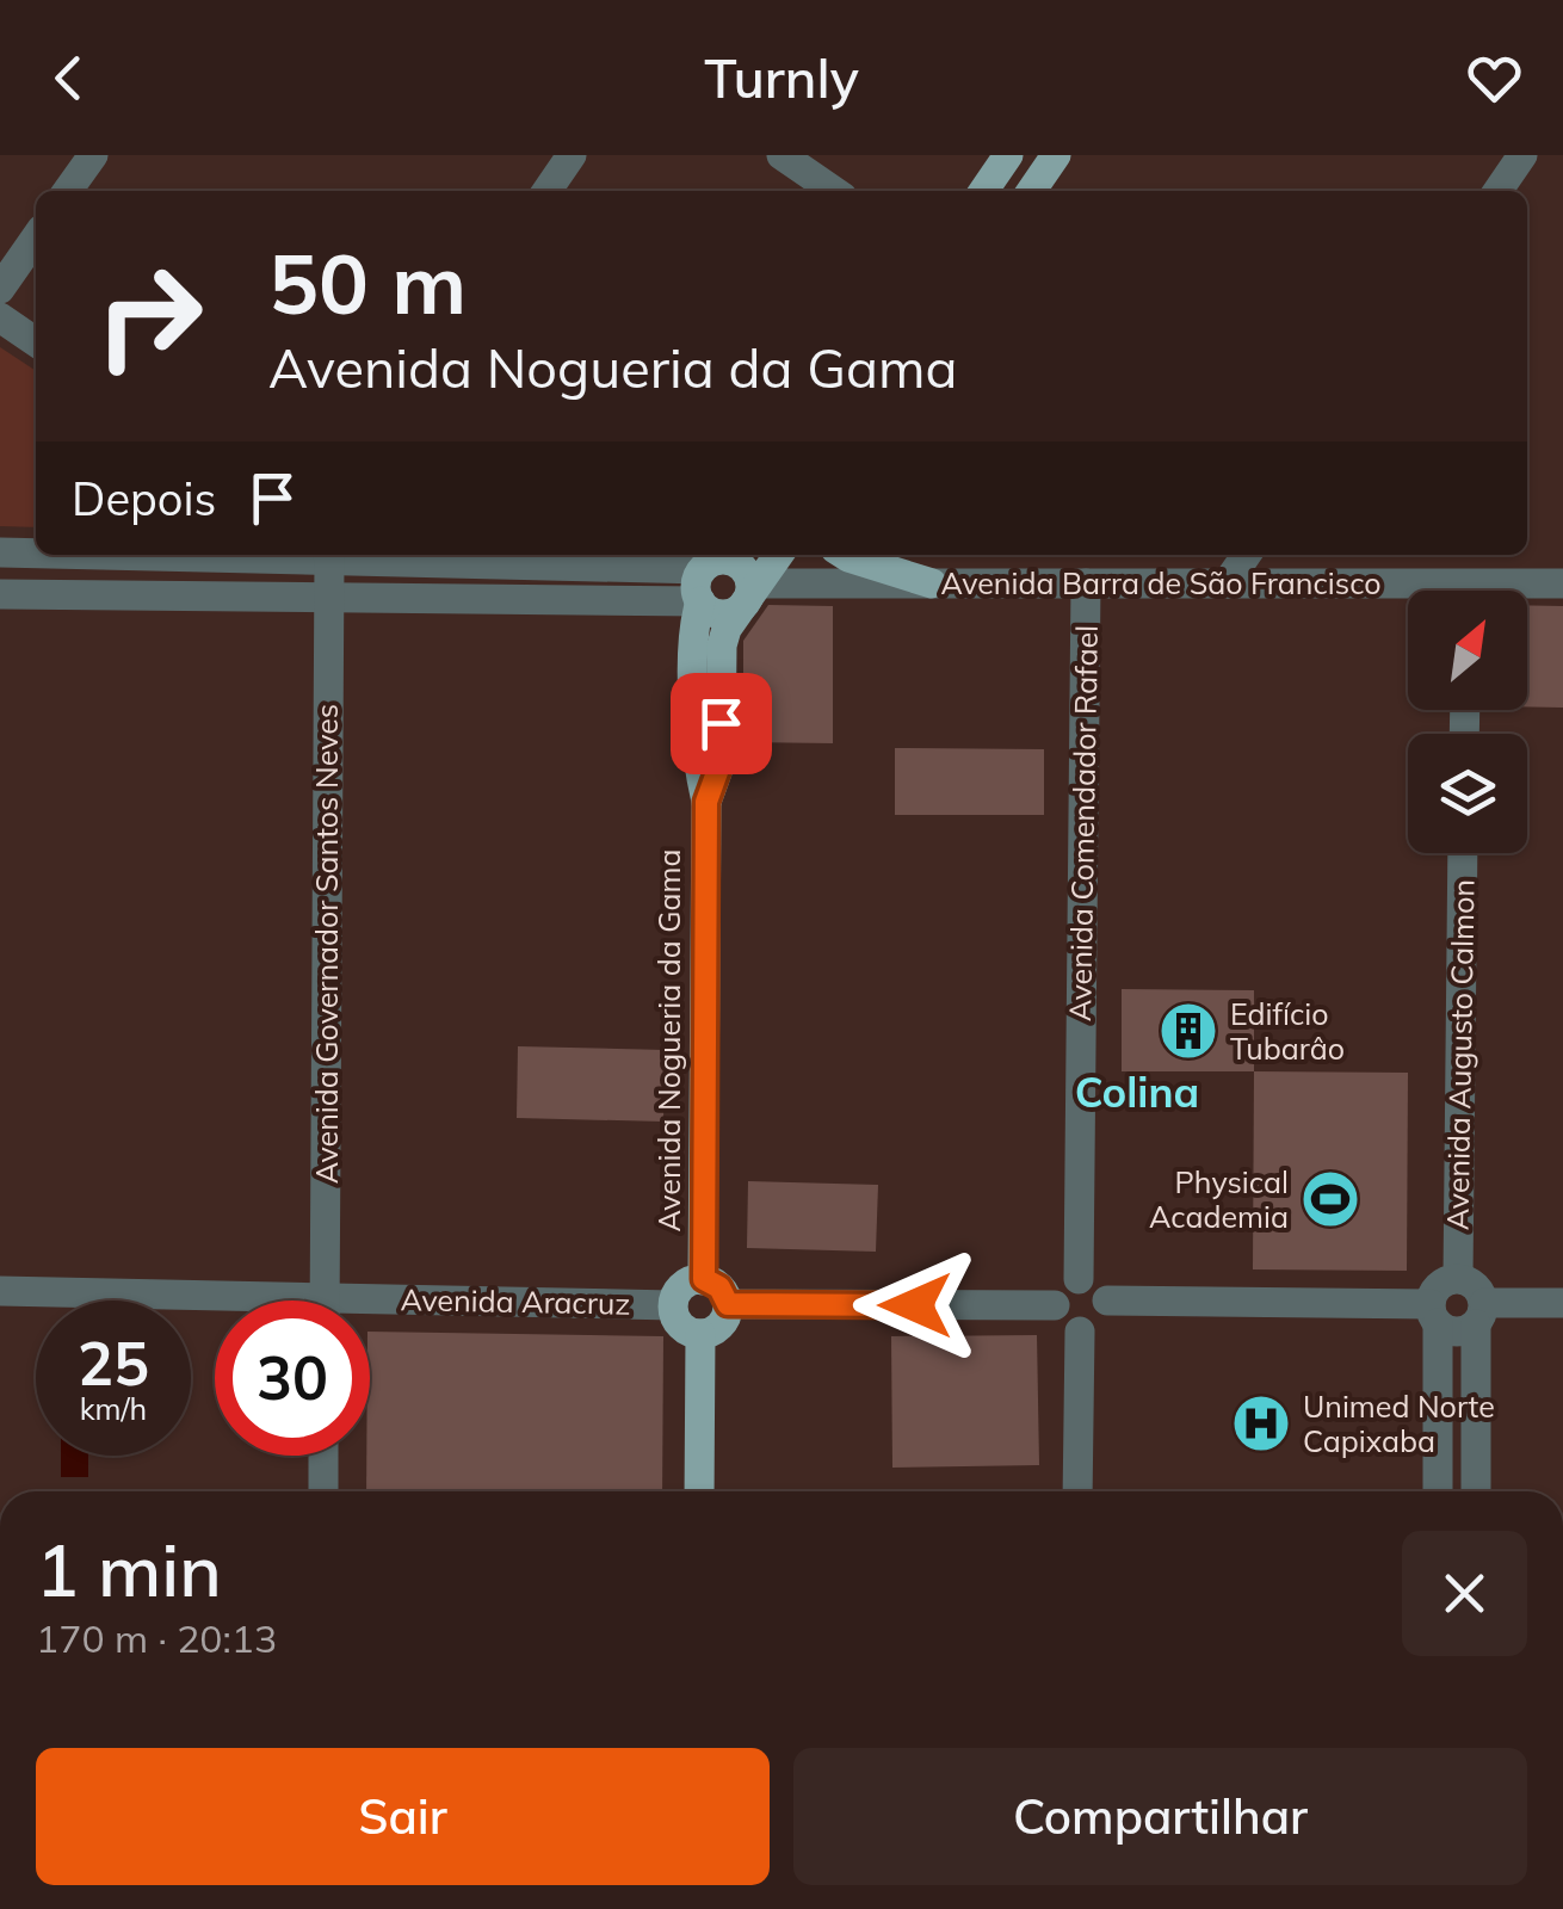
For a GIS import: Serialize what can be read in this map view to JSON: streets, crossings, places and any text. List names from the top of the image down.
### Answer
{
  "streets": {
    "main road": ["Avenida Nogueria da Gama"],
    "street": [
      "Avenida Barra de São Francisco",
      "Avenida Comendador Rafael",
      "Avenida Governador Santos Neves",
      "Avenida Augusto Calmon",
      "Avenida Aracruz"
    ]
  },
  "crossings": [
    ["Avenida Barra de São Francisco", "Avenida Comendador Rafael"],
    ["Avenida Barra de São Francisco", "Avenida Nogueria da Gama"],
    ["Avenida Nogueria da Gama", "Avenida Aracruz"]
  ],
  "districts": ["Colina"],
  "places": {
    "building": ["Edifício Tubarâo"],
    "sports": ["Physical Academia"],
    "hospital": ["Unimed Norte Capixaba"]
  },
  "north": "top right",
  "page": {
    "header": "Turnly",
    "turn": ["50 m", "Avenida Nogueria da Gama"],
    "then": "Depois",
    "speed": "25 km/h",
    "limit": "30",
    "heading": ["1 min", "170 m · 20:13"],
    "buttons": ["Sair", "Compartilhar"]
  }
}
